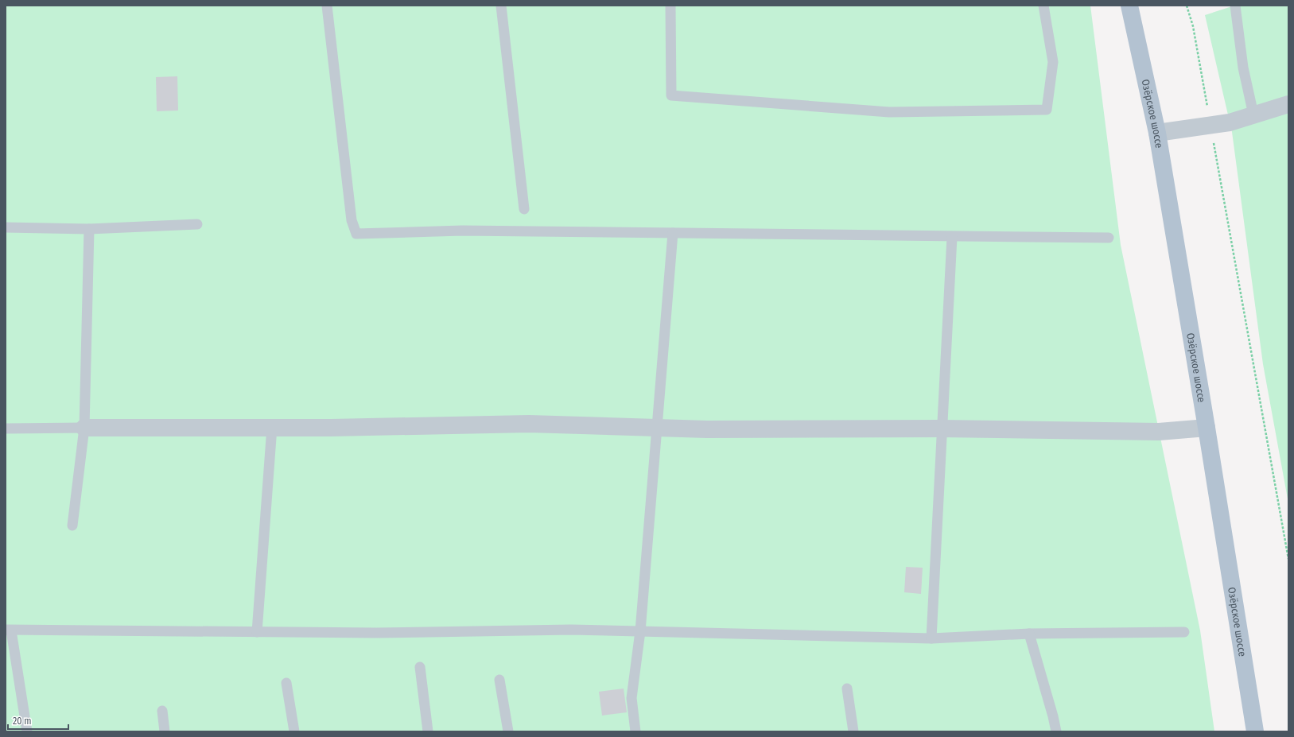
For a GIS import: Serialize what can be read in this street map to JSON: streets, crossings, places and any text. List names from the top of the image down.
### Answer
{
  "streets": {
    "main road": ["Озёрское шоссе"]
  },
  "scale_bar": "20 m"
}
